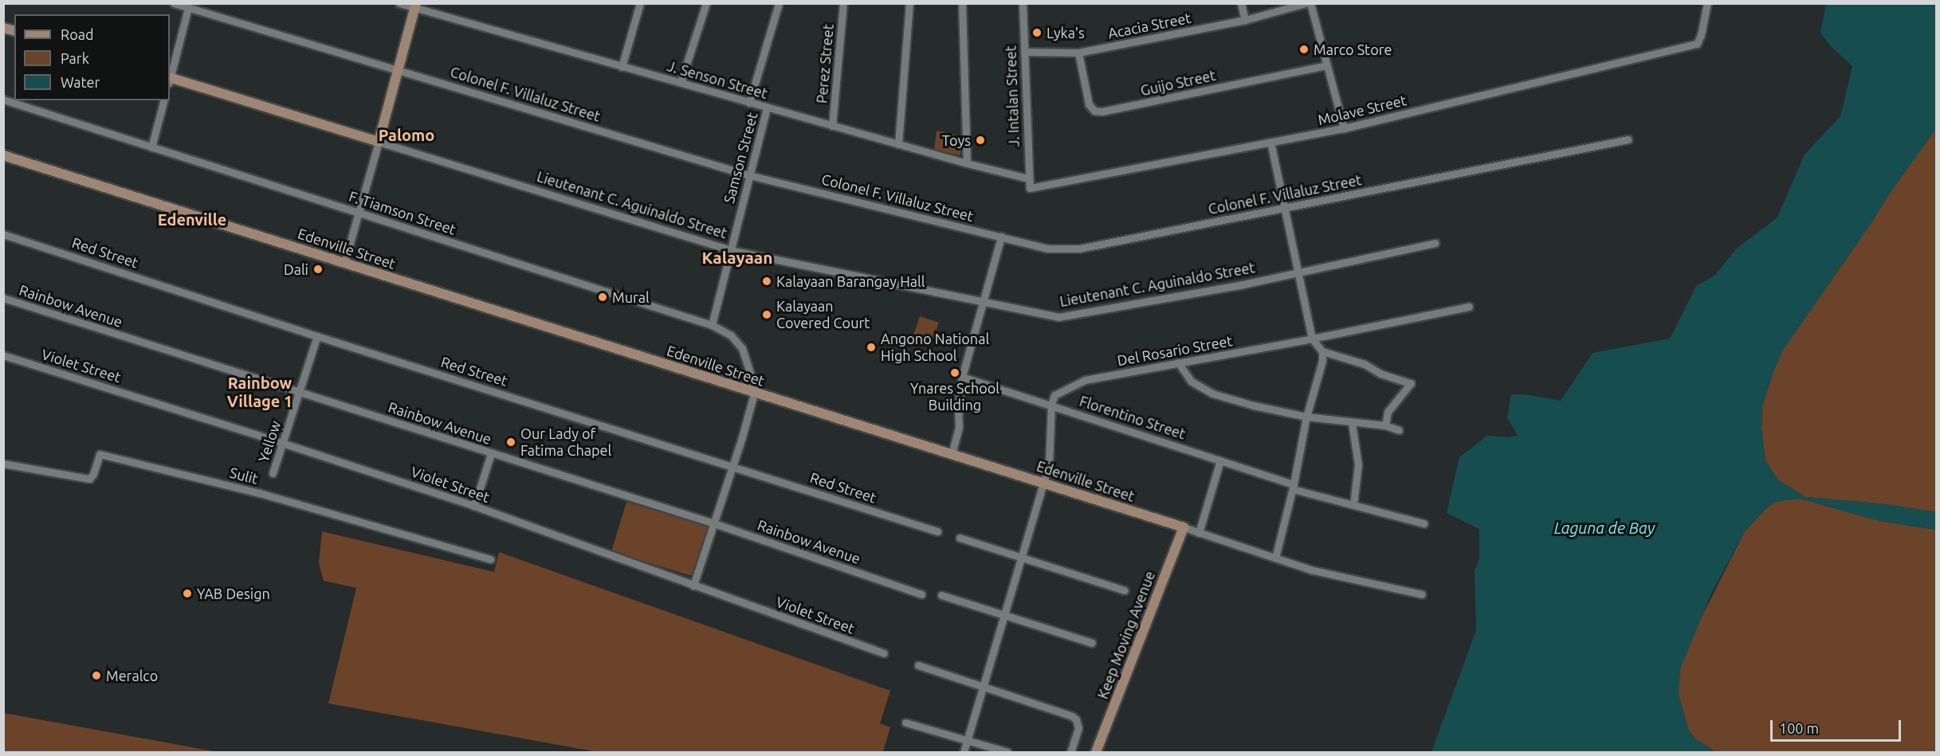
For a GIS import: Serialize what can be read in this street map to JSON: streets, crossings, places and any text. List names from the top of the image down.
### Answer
{
  "streets": {
    "street": [
      "Acacia Street",
      "Perez Street",
      "J. Senson Street",
      "Guijo Street",
      "Colonel F. Villaluz Street",
      "J. Intalan Street",
      "Molave Street",
      "Samson Street",
      "Lieutenant C. Aguinaldo Street",
      "F. Tiamson Street",
      "Edenville Street",
      "Red Street",
      "Rainbow Avenue",
      "Del Rosario Street",
      "Violet Street",
      "Florentino Street",
      "Yellow",
      "Sulit",
      "Keep Moving Avenue"
    ]
  },
  "crossings": [
    ["Acacia Street", "Guijo Street"],
    ["Acacia Street", "J. Intalan Street"],
    ["Perez Street", "J. Senson Street"],
    ["J. Senson Street", "J. Intalan Street"],
    ["J. Senson Street", "Samson Street"],
    ["Colonel F. Villaluz Street", "Samson Street"],
    ["J. Intalan Street", "Molave Street"],
    ["Samson Street", "Lieutenant C. Aguinaldo Street"],
    ["Samson Street", "F. Tiamson Street"],
    ["F. Tiamson Street", "Edenville Street"],
    ["Edenville Street", "Keep Moving Avenue"],
    ["Red Street", "Yellow"],
    ["Rainbow Avenue", "Yellow"],
    ["Del Rosario Street", "Florentino Street"],
    ["Violet Street", "Yellow"]
  ],
  "districts": [
    "Palomo",
    "Edenville",
    "Kalayaan",
    "Rainbow Village 1"
  ],
  "water": ["Laguna de Bay"],
  "places": [
    "Lyka's",
    "Marco Store",
    "Toys",
    "Dali",
    "Kalayaan Barangay Hall",
    "Mural",
    "Kalayaan Covered Court",
    "Angono National High School",
    "Ynares School Building",
    "Our Lady of Fatima Chapel",
    "YAB Design",
    "Meralco"
  ],
  "legend": ["Road", "Park", "Water"],
  "scale_bar": "100 m"
}
